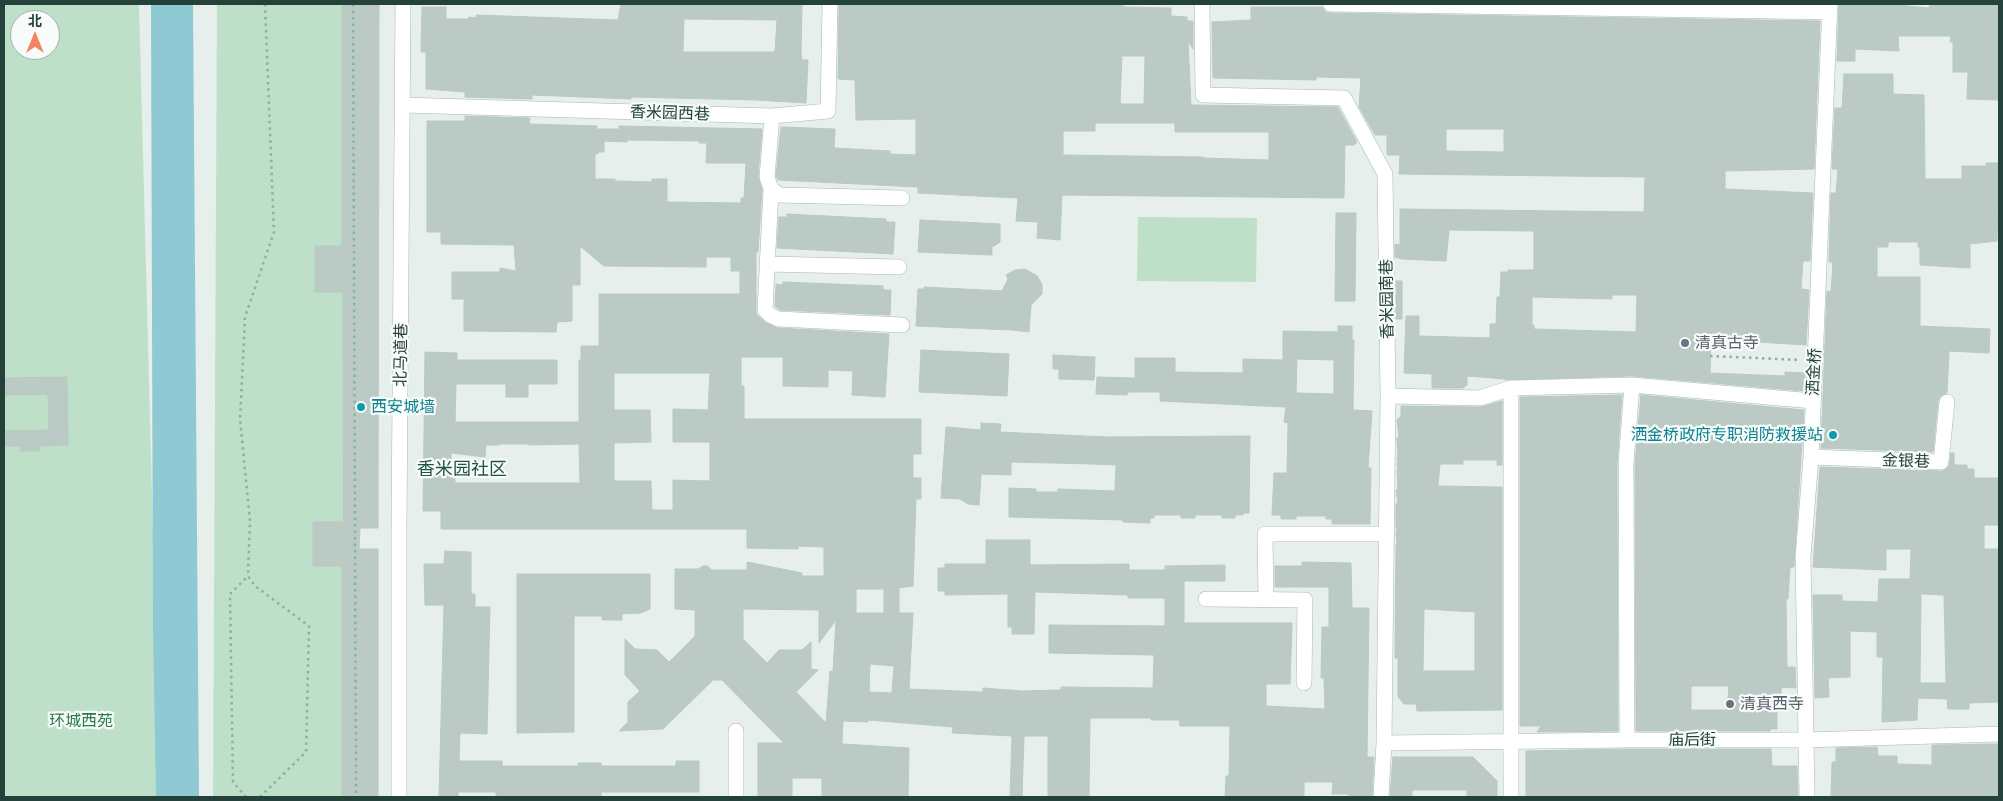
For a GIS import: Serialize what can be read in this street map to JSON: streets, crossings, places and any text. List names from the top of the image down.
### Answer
{
  "streets": {
    "street": [
      "香米园西巷",
      "香米园南巷",
      "北马道巷",
      "洒金桥",
      "金银巷",
      "庙后街"
    ]
  },
  "crossings": [
    ["香米园西巷", "北马道巷"],
    ["香米园南巷", "庙后街"],
    ["洒金桥", "金银巷"],
    ["洒金桥", "庙后街"]
  ],
  "districts": ["香米园社区"],
  "parks": ["环城西苑"],
  "places": [
    "清真古寺",
    "西安城墙",
    "洒金桥政府专职消防救援站",
    "清真西寺"
  ],
  "north": "top"
}
